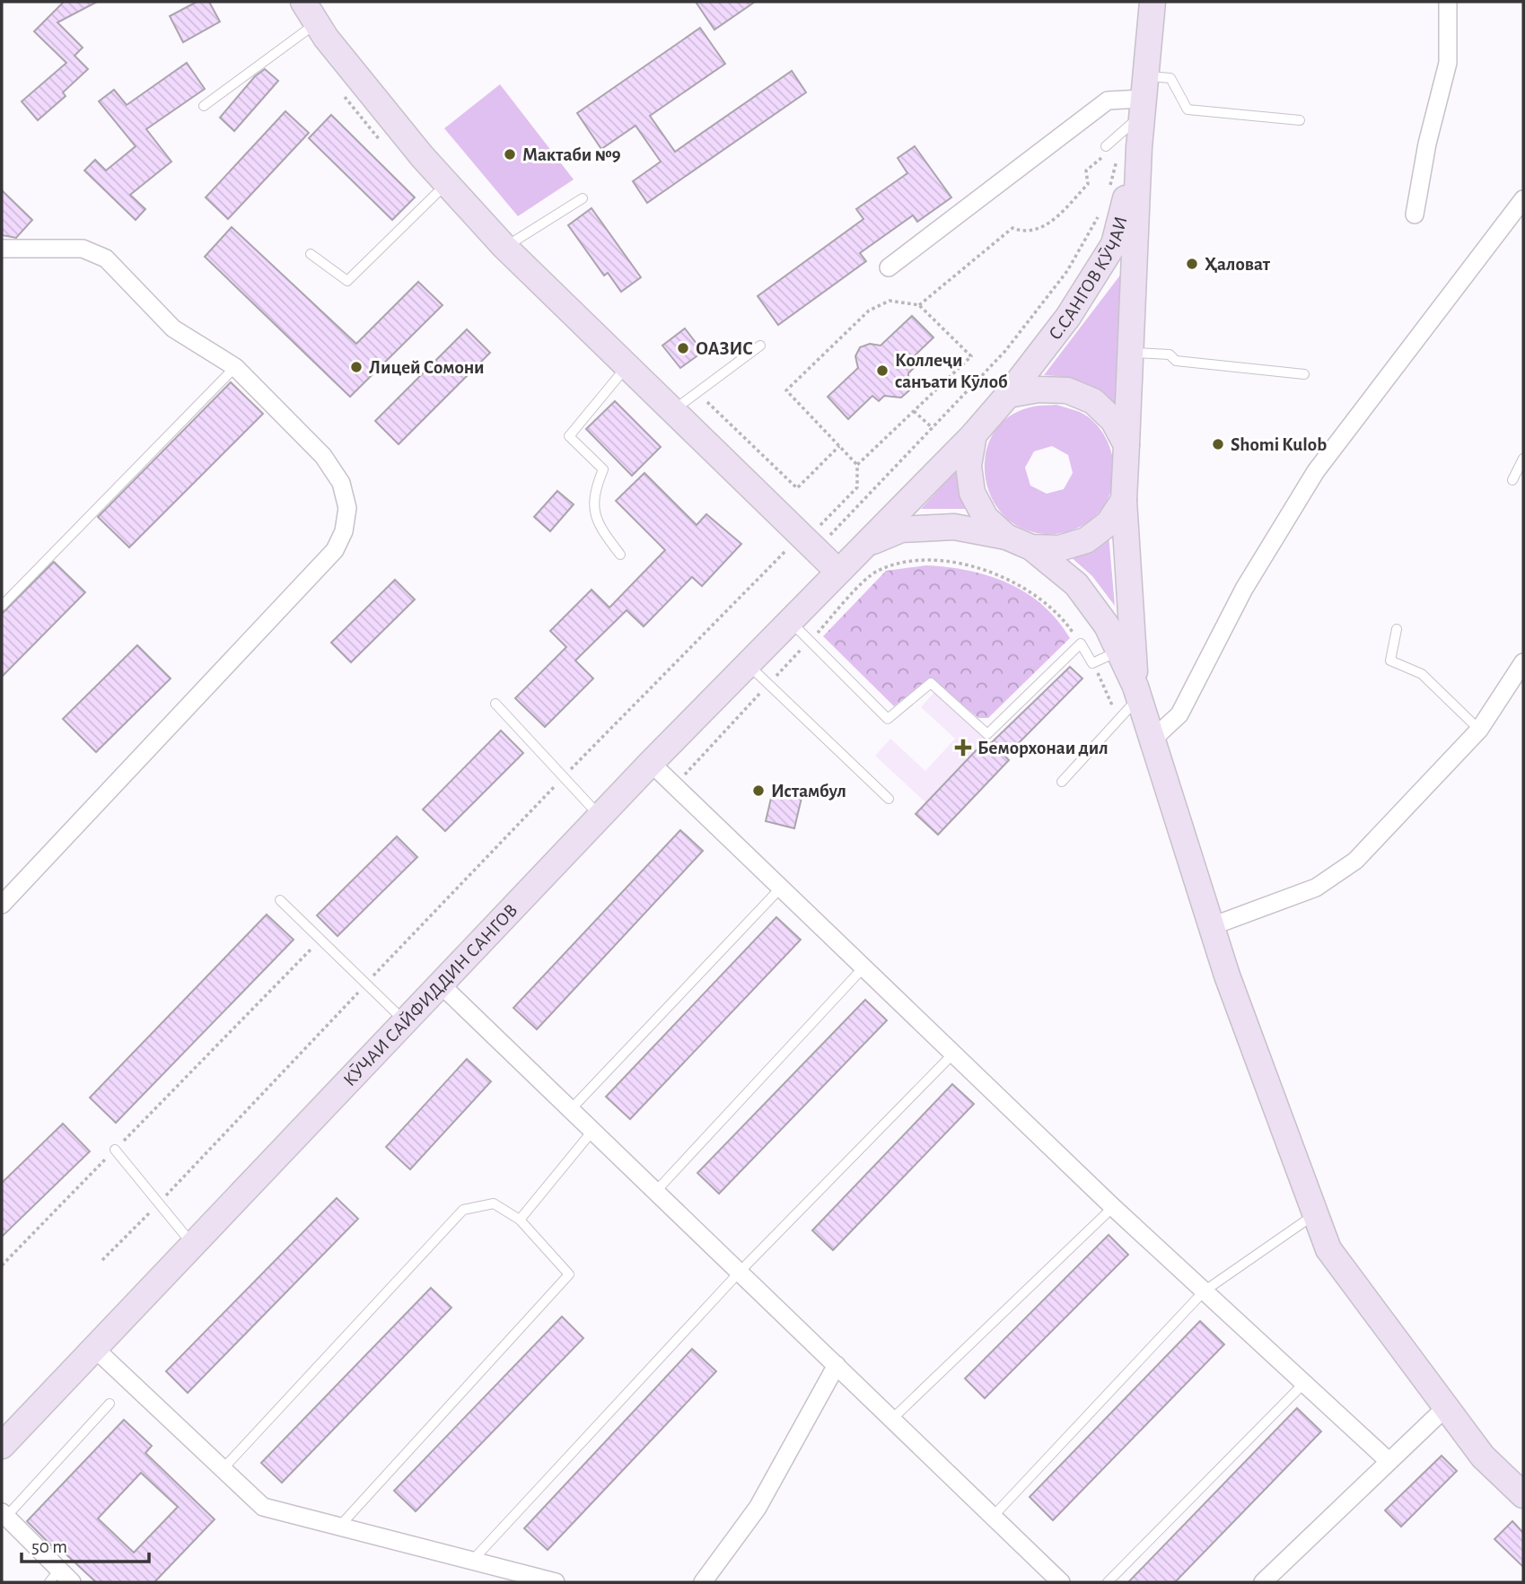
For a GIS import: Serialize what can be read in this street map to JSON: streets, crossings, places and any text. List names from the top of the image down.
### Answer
{
  "streets": {
    "street": ["С.САНГОВ КӮЧАИ", "КӮЧАИ САЙФИДДИН САНГОВ"]
  },
  "places": {
    "other": [
      "Мактаби №9",
      "Ҳаловат",
      "ОАЗИС",
      "Лицей Сомони",
      "Коллеҷи санъати Кӯлоб",
      "Shomi Kulob",
      "Истамбул"
    ],
    "health": ["Беморхонаи дил"]
  },
  "scale_bar": "50 m"
}
